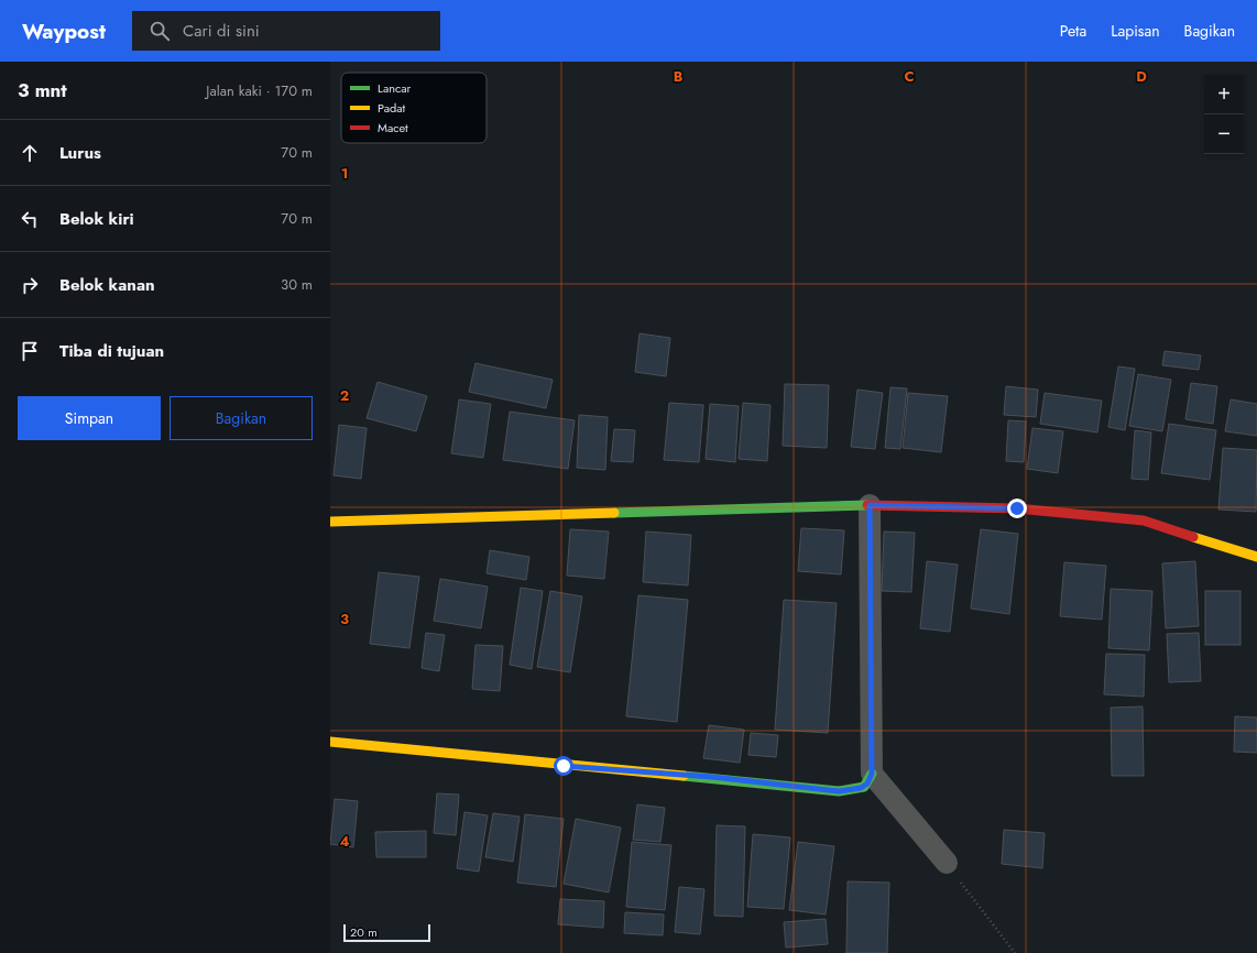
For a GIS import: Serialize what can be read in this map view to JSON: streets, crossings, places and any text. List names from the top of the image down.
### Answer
{
  "legend": ["Lancar", "Padat", "Macet"],
  "scale_bar": "20 m",
  "page": {
    "header": "Waypost",
    "search": "Cari di sini",
    "nav": ["Peta", "Lapisan", "Bagikan"],
    "heading": ["3 mnt", "Jalan kaki · 170 m"],
    "map_buttons": ["+", "−"],
    "list": [
      ["Lurus", "70 m"],
      ["Belok kiri", "70 m"],
      ["Belok kanan", "30 m"],
      "Tiba di tujuan"
    ],
    "buttons": ["Simpan", "Bagikan"],
    "scale": "20 m"
  },
  "grid": {
    "columns": ["B", "C", "D"],
    "rows": [
      "1",
      "2",
      "3",
      "4"
    ]
  }
}
